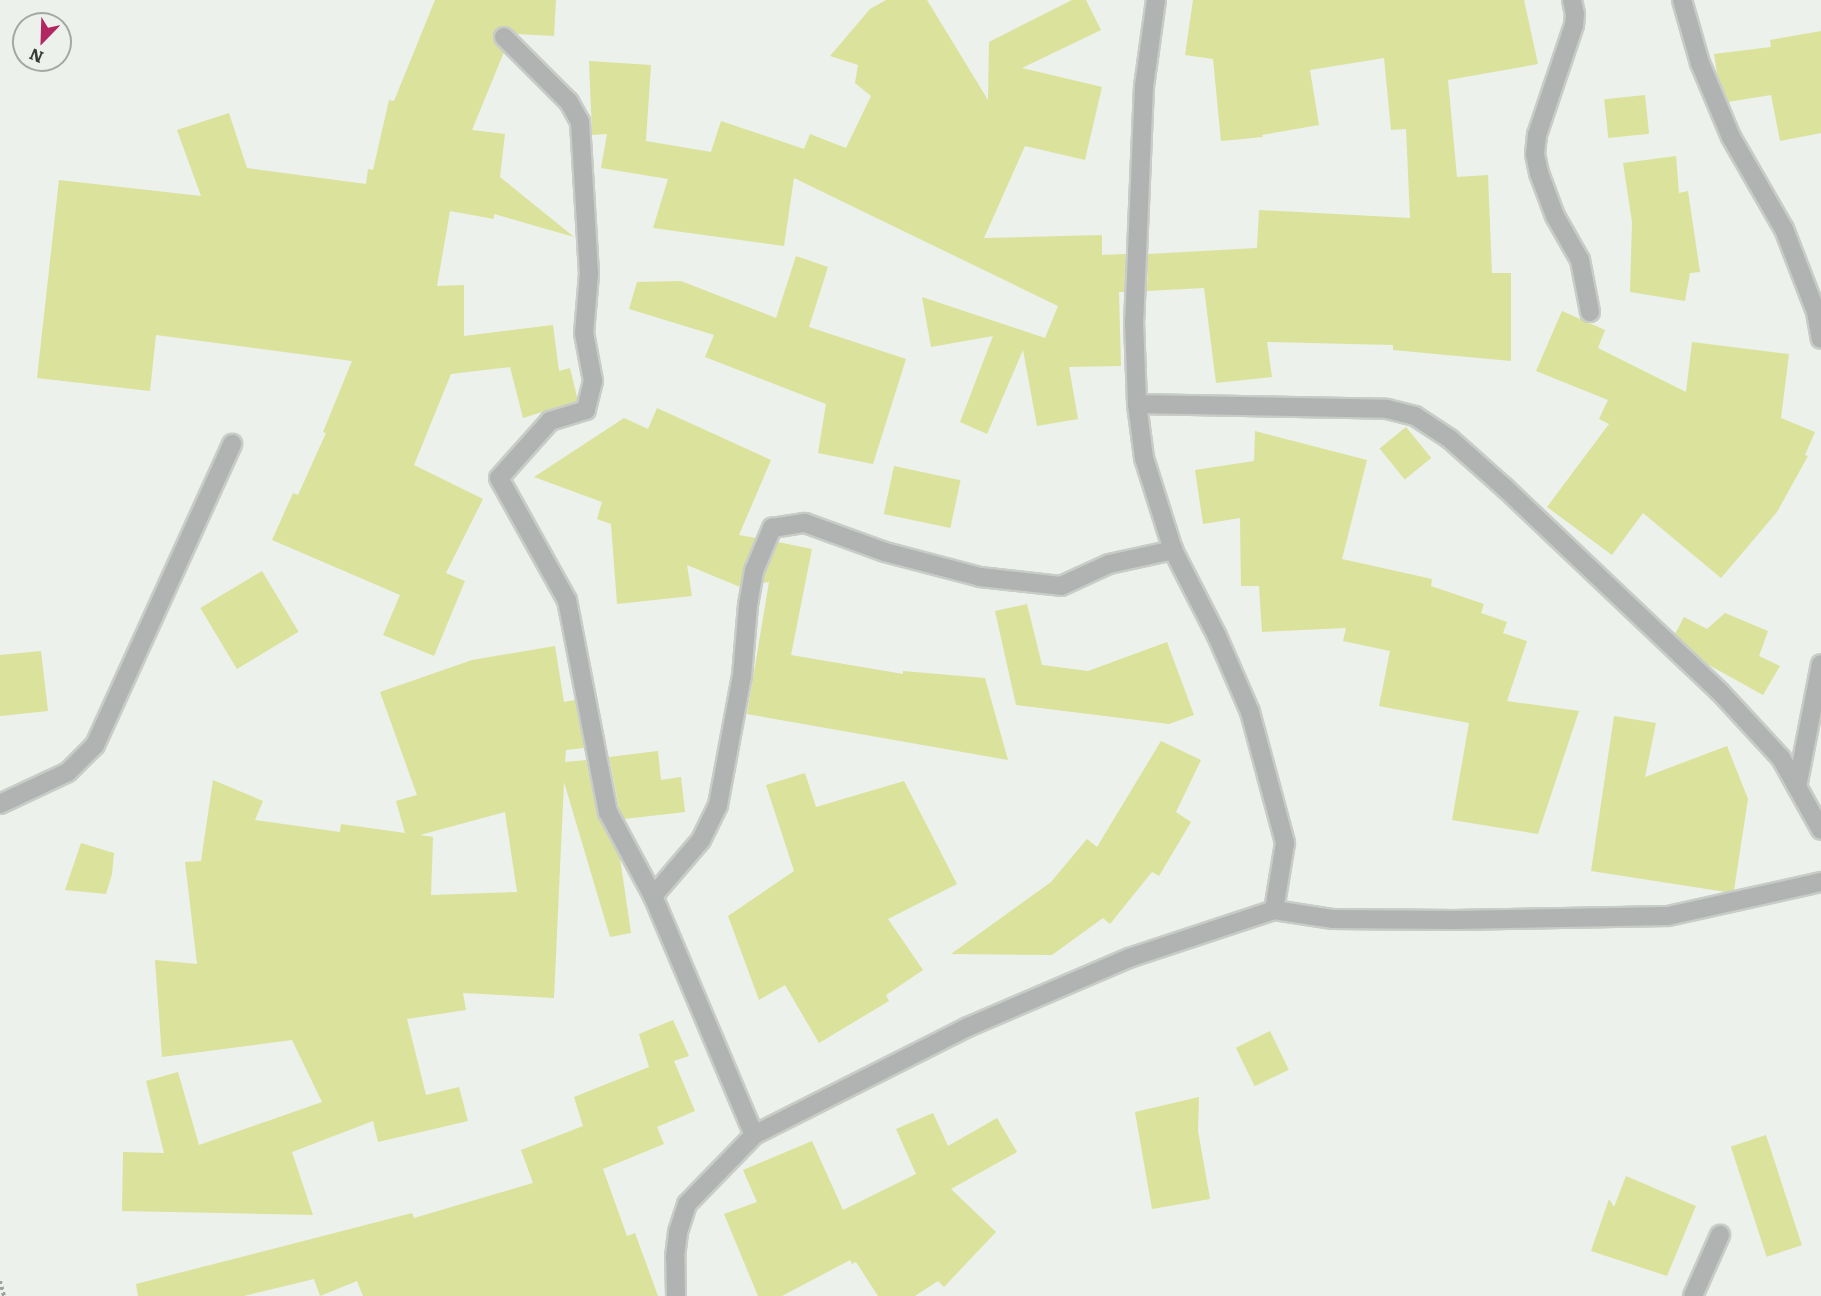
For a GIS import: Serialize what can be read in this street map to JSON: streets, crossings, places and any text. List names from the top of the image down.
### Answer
{
  "north": "bottom left"
}
